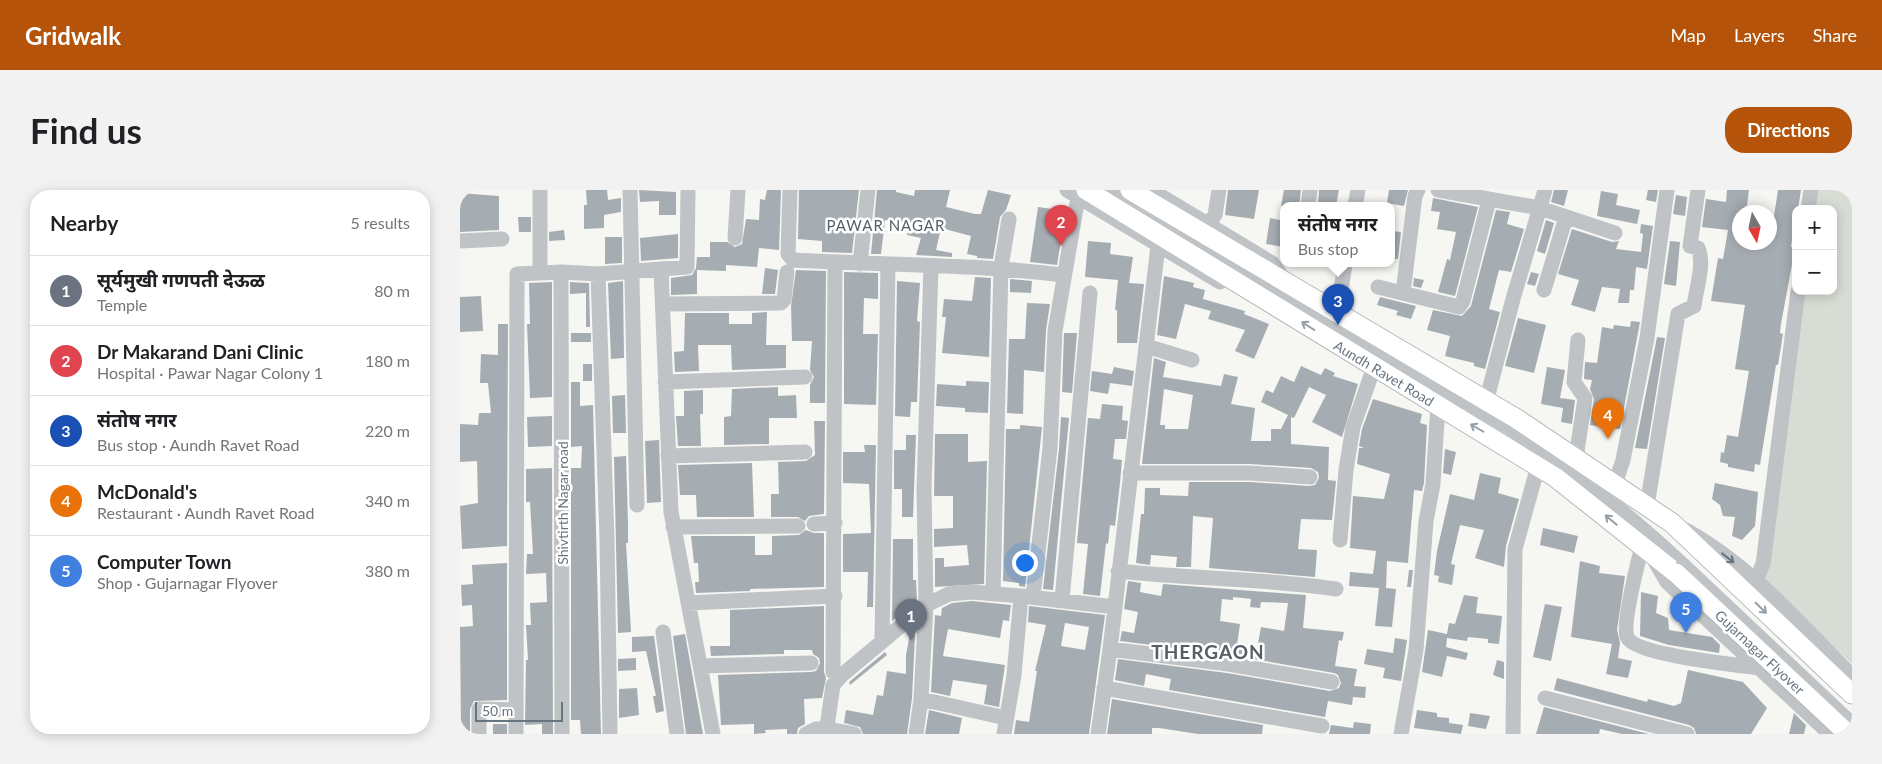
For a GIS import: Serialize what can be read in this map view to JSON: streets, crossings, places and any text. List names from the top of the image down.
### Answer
{
  "streets": {
    "main road": ["Aundh Ravet Road", "Gujarnagar Flyover"],
    "street": ["Shivtirth Nagar road"]
  },
  "crossings": [
    ["Aundh Ravet Road", "Gujarnagar Flyover"]
  ],
  "districts": ["PAWAR NAGAR", "THERGAON"],
  "scale_bar": "50 m",
  "north": "bottom",
  "page": {
    "header": "Gridwalk",
    "nav": ["Map", "Layers", "Share"],
    "buttons": "Directions",
    "title": "Find us",
    "heading": ["Nearby", "5 results"],
    "popup": ["संतोष नगर", "Bus stop"],
    "map_buttons": ["+", "−"],
    "pins": [
      "2",
      "3",
      "4",
      "5",
      "1"
    ],
    "list": [
      {
        "mark": "1",
        "name": "सूर्यमुखी गणपती देऊळ",
        "note": "Temple",
        "value": "80 m"
      },
      {
        "mark": "2",
        "name": "Dr Makarand Dani Clinic",
        "note": "Hospital · Pawar Nagar Colony 1",
        "value": "180 m"
      },
      {
        "mark": "3",
        "name": "संतोष नगर",
        "note": "Bus stop · Aundh Ravet Road",
        "value": "220 m"
      },
      {
        "mark": "4",
        "name": "McDonald's",
        "note": "Restaurant · Aundh Ravet Road",
        "value": "340 m"
      },
      {
        "mark": "5",
        "name": "Computer Town",
        "note": "Shop · Gujarnagar Flyover",
        "value": "380 m"
      }
    ],
    "scale": "50 m"
  }
}
